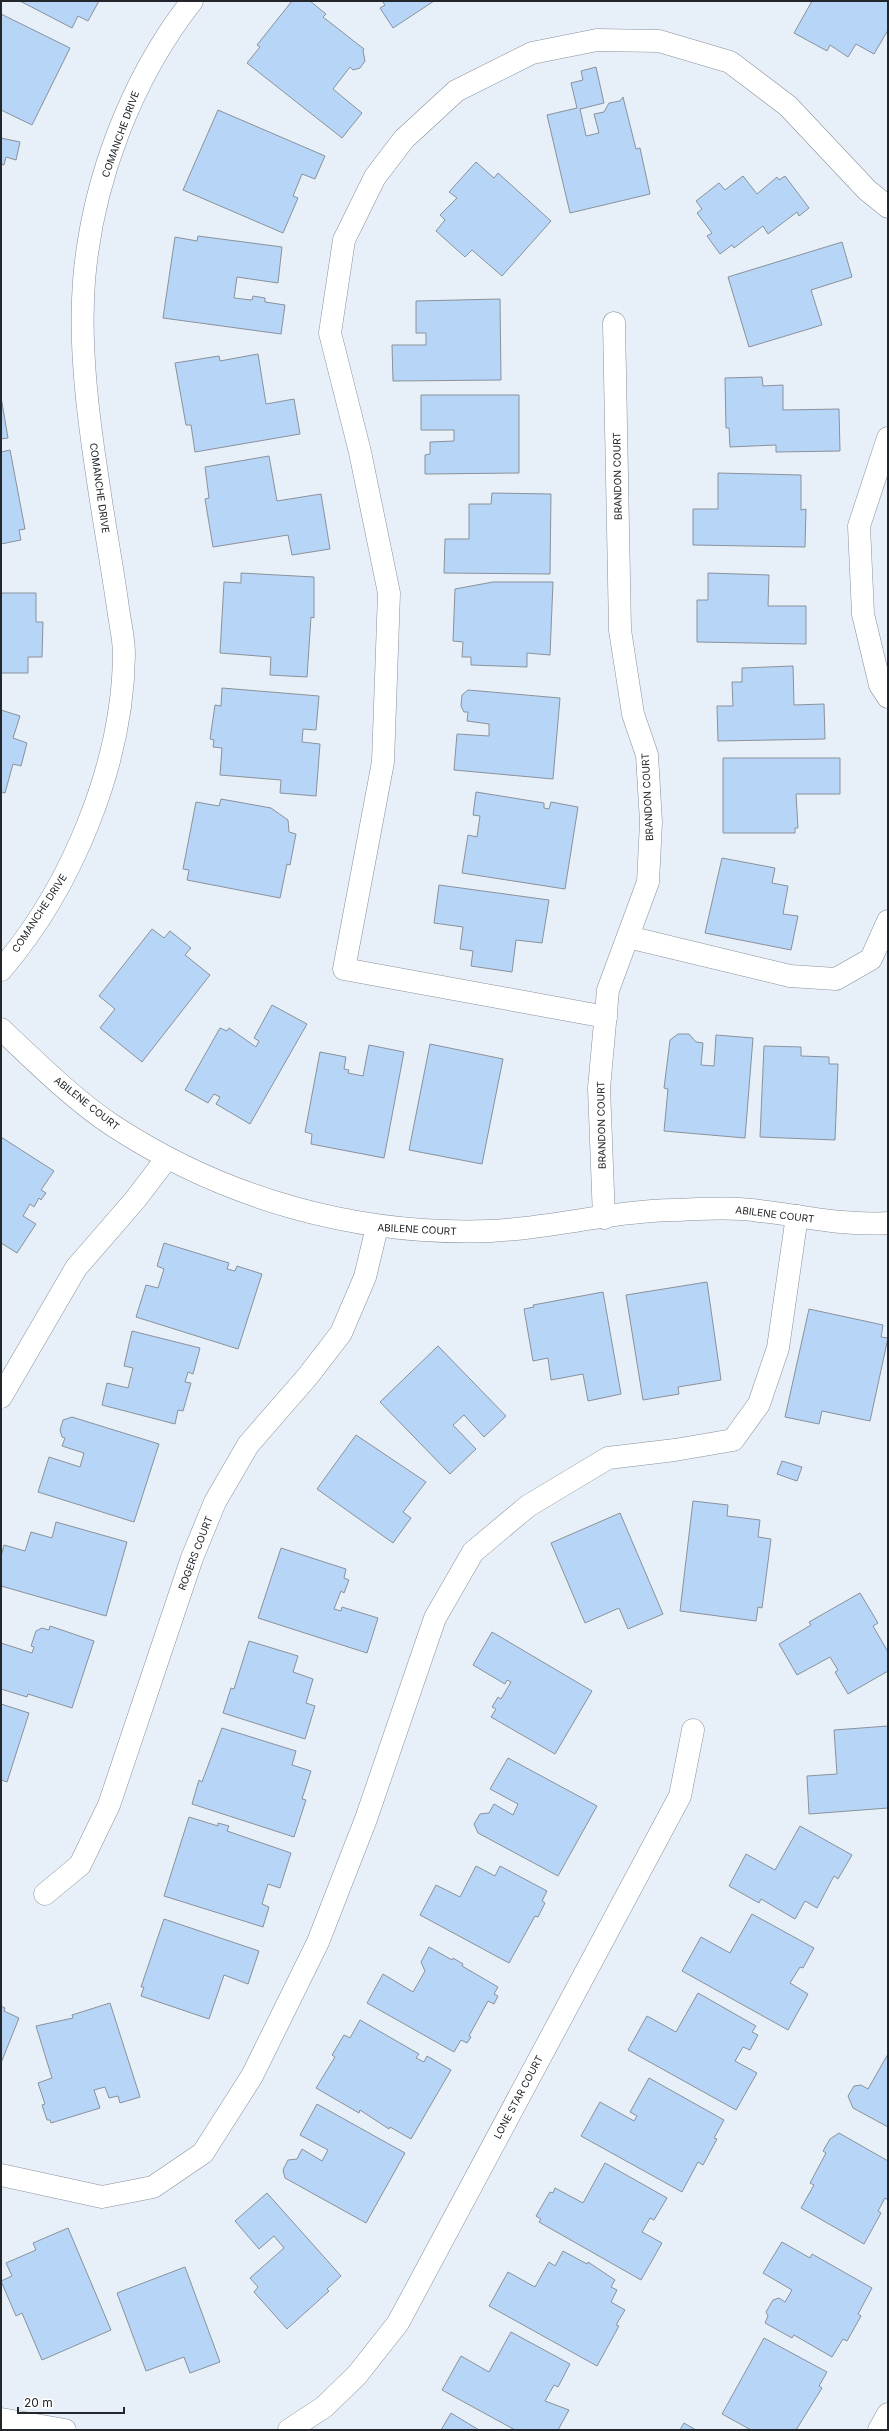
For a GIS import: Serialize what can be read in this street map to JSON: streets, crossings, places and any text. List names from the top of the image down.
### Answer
{
  "streets": {
    "street": [
      "COMANCHE DRIVE",
      "BRANDON COURT",
      "ABILENE COURT",
      "ROGERS COURT",
      "LONE STAR COURT"
    ]
  },
  "crossings": [
    ["BRANDON COURT", "ABILENE COURT"],
    ["ABILENE COURT", "ROGERS COURT"]
  ],
  "scale_bar": "20 m"
}
